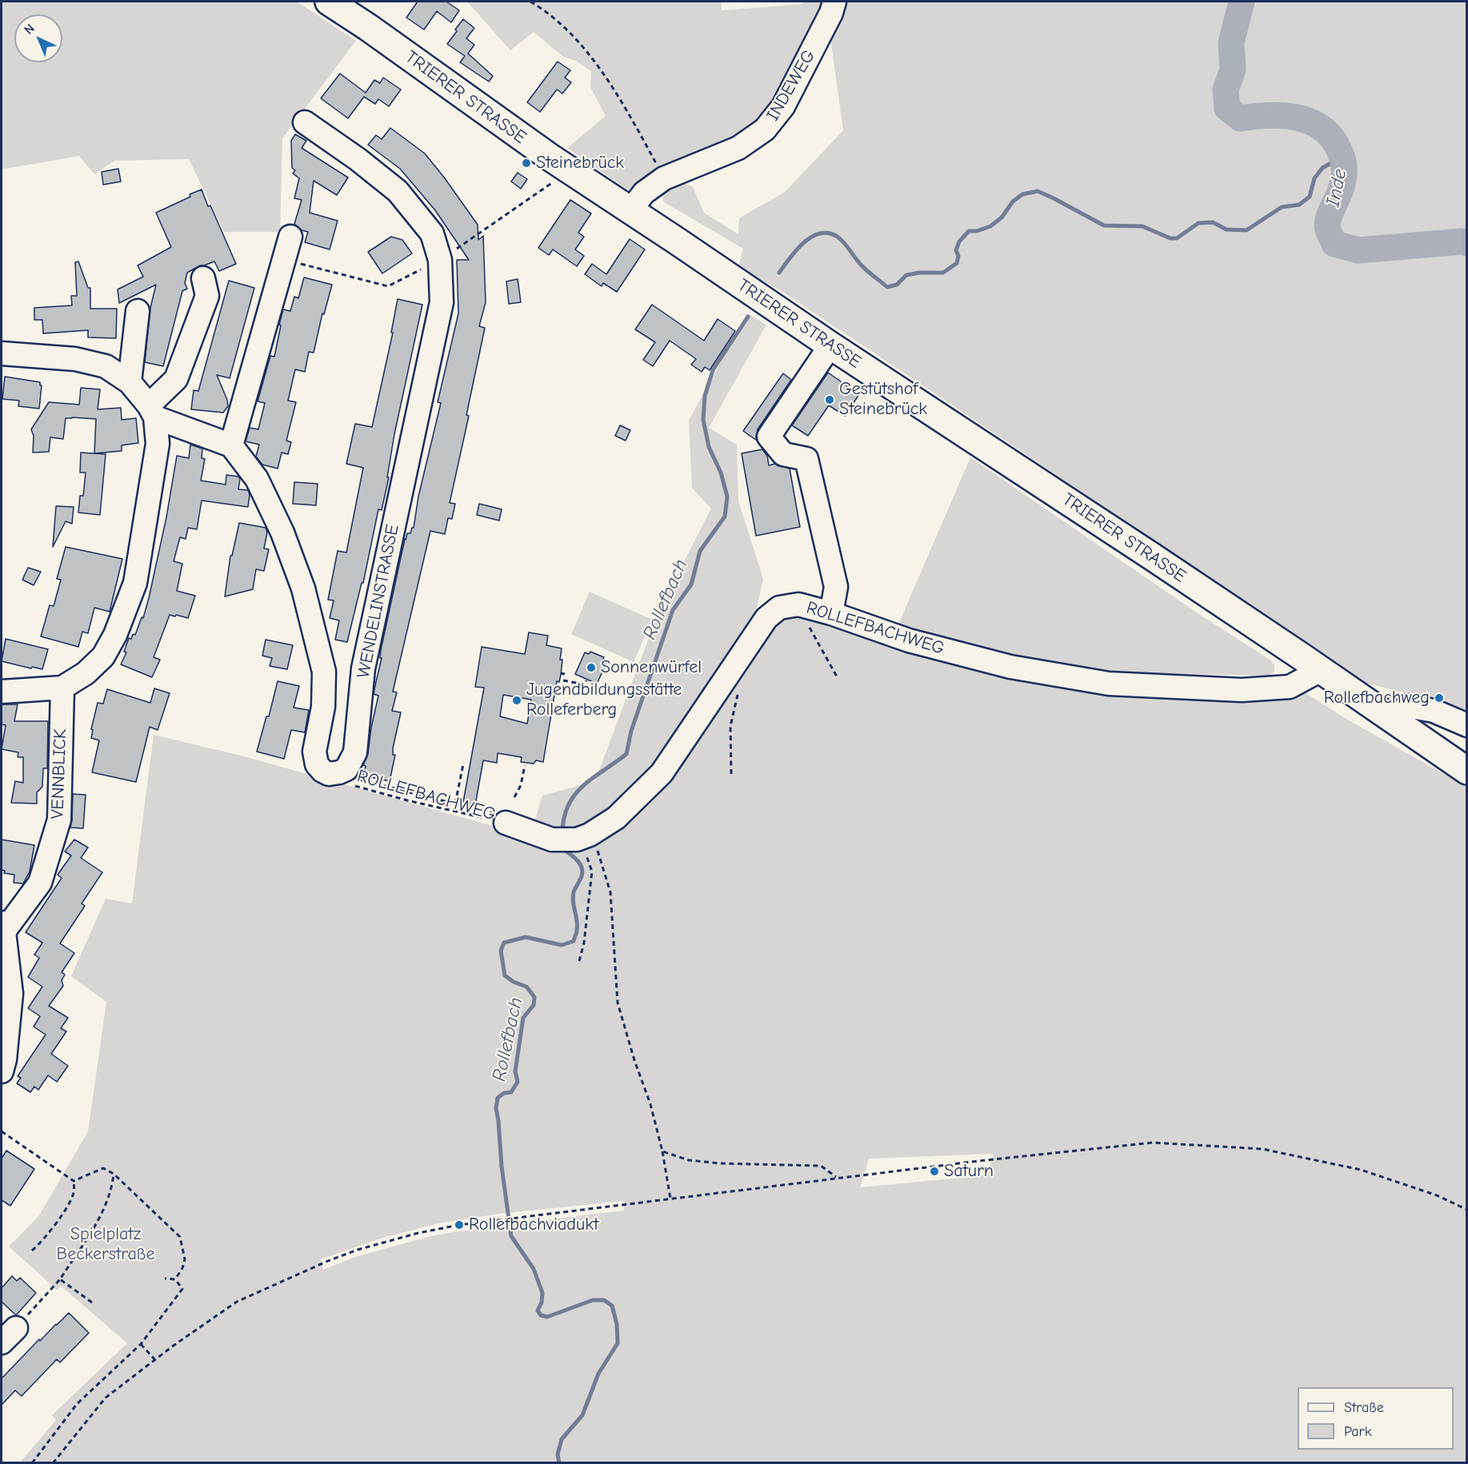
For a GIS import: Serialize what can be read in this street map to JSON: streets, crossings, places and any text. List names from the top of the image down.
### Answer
{
  "streets": {
    "main road": ["TRIERER STRASSE"],
    "street": [
      "INDEWEG",
      "WENDELINSTRASSE",
      "ROLLEFBACHWEG",
      "VENNBLICK"
    ]
  },
  "crossings": [
    ["INDEWEG", "TRIERER STRASSE"],
    ["TRIERER STRASSE", "ROLLEFBACHWEG"],
    ["WENDELINSTRASSE", "ROLLEFBACHWEG"]
  ],
  "water": ["Inde", "Rollefbach"],
  "parks": ["Spielplatz Beckerstraße"],
  "places": [
    "Steinebrück",
    "Gestütshof Steinebrück",
    "Sonnenwürfel",
    "Rollefbachweg",
    "Jugendbildungsstätte Rolleferberg",
    "Saturn",
    "Rollefbachviadukt"
  ],
  "legend": ["Straße", "Park"],
  "north": "top left"
}
